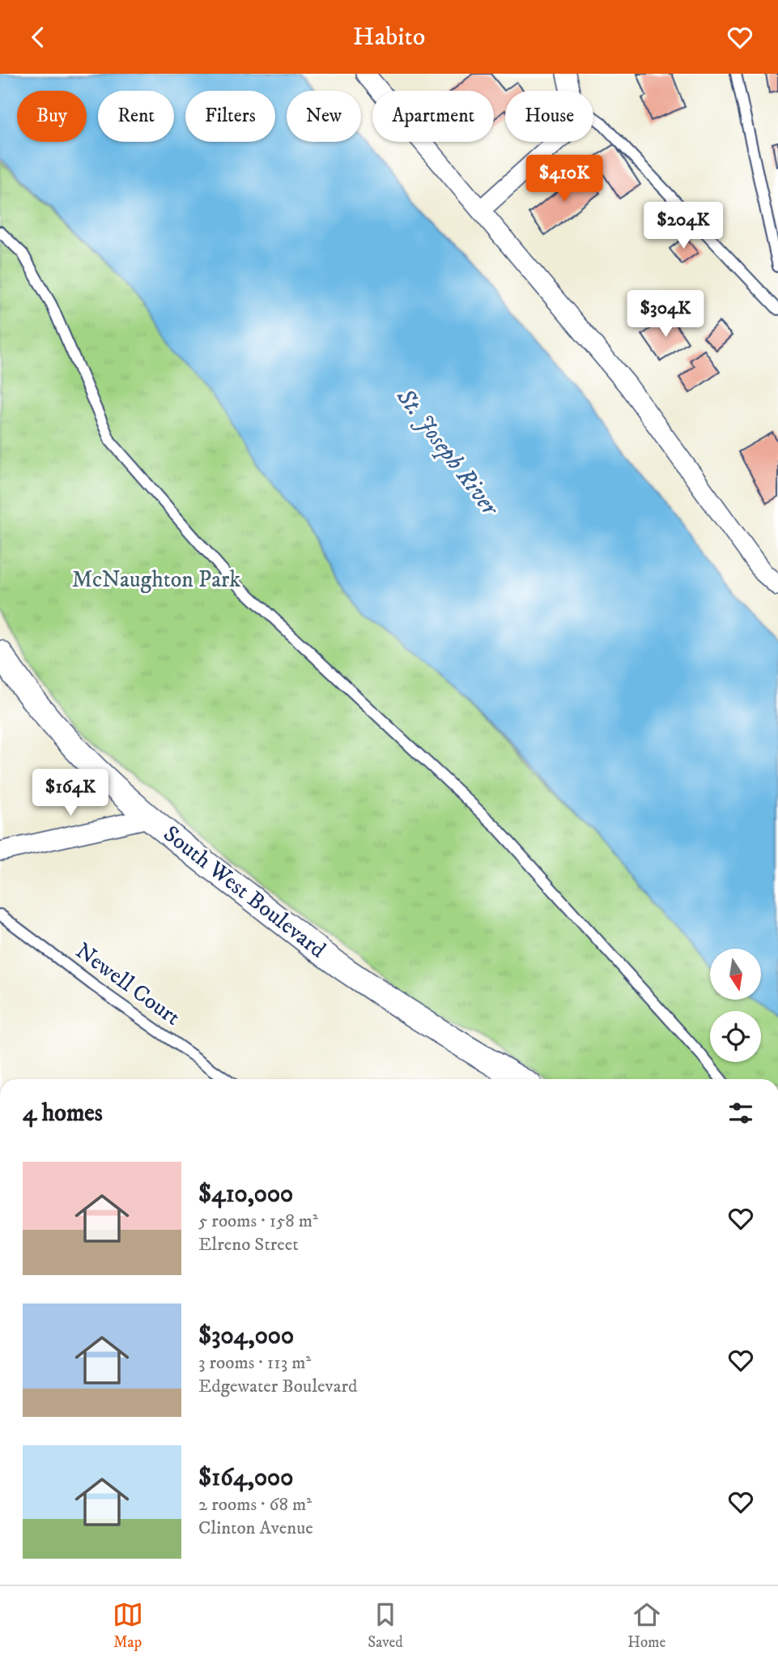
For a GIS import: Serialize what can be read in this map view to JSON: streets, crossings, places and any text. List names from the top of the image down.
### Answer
{
  "streets": {
    "street": ["South West Boulevard"],
    "lane": ["Newell Court"]
  },
  "water": ["St. Joseph River"],
  "parks": ["McNaughton Park"],
  "north": "bottom",
  "page": {
    "header": "Habito",
    "chip": [
      "Buy",
      "Rent",
      "Filters",
      "New",
      "Apartment",
      "House"
    ],
    "price": [
      "$410K",
      "$204K",
      "$304K",
      "$164K"
    ],
    "heading": "4 homes",
    "list": [
      {
        "name": "$410,000",
        "note": "5 rooms · 158 m² · Elreno Street"
      },
      {
        "name": "$304,000",
        "note": "3 rooms · 113 m² · Edgewater Boulevard"
      },
      {
        "name": "$164,000",
        "note": "2 rooms · 68 m² · Clinton Avenue"
      }
    ],
    "tabs": ["Map", "Saved", "Home"]
  }
}
